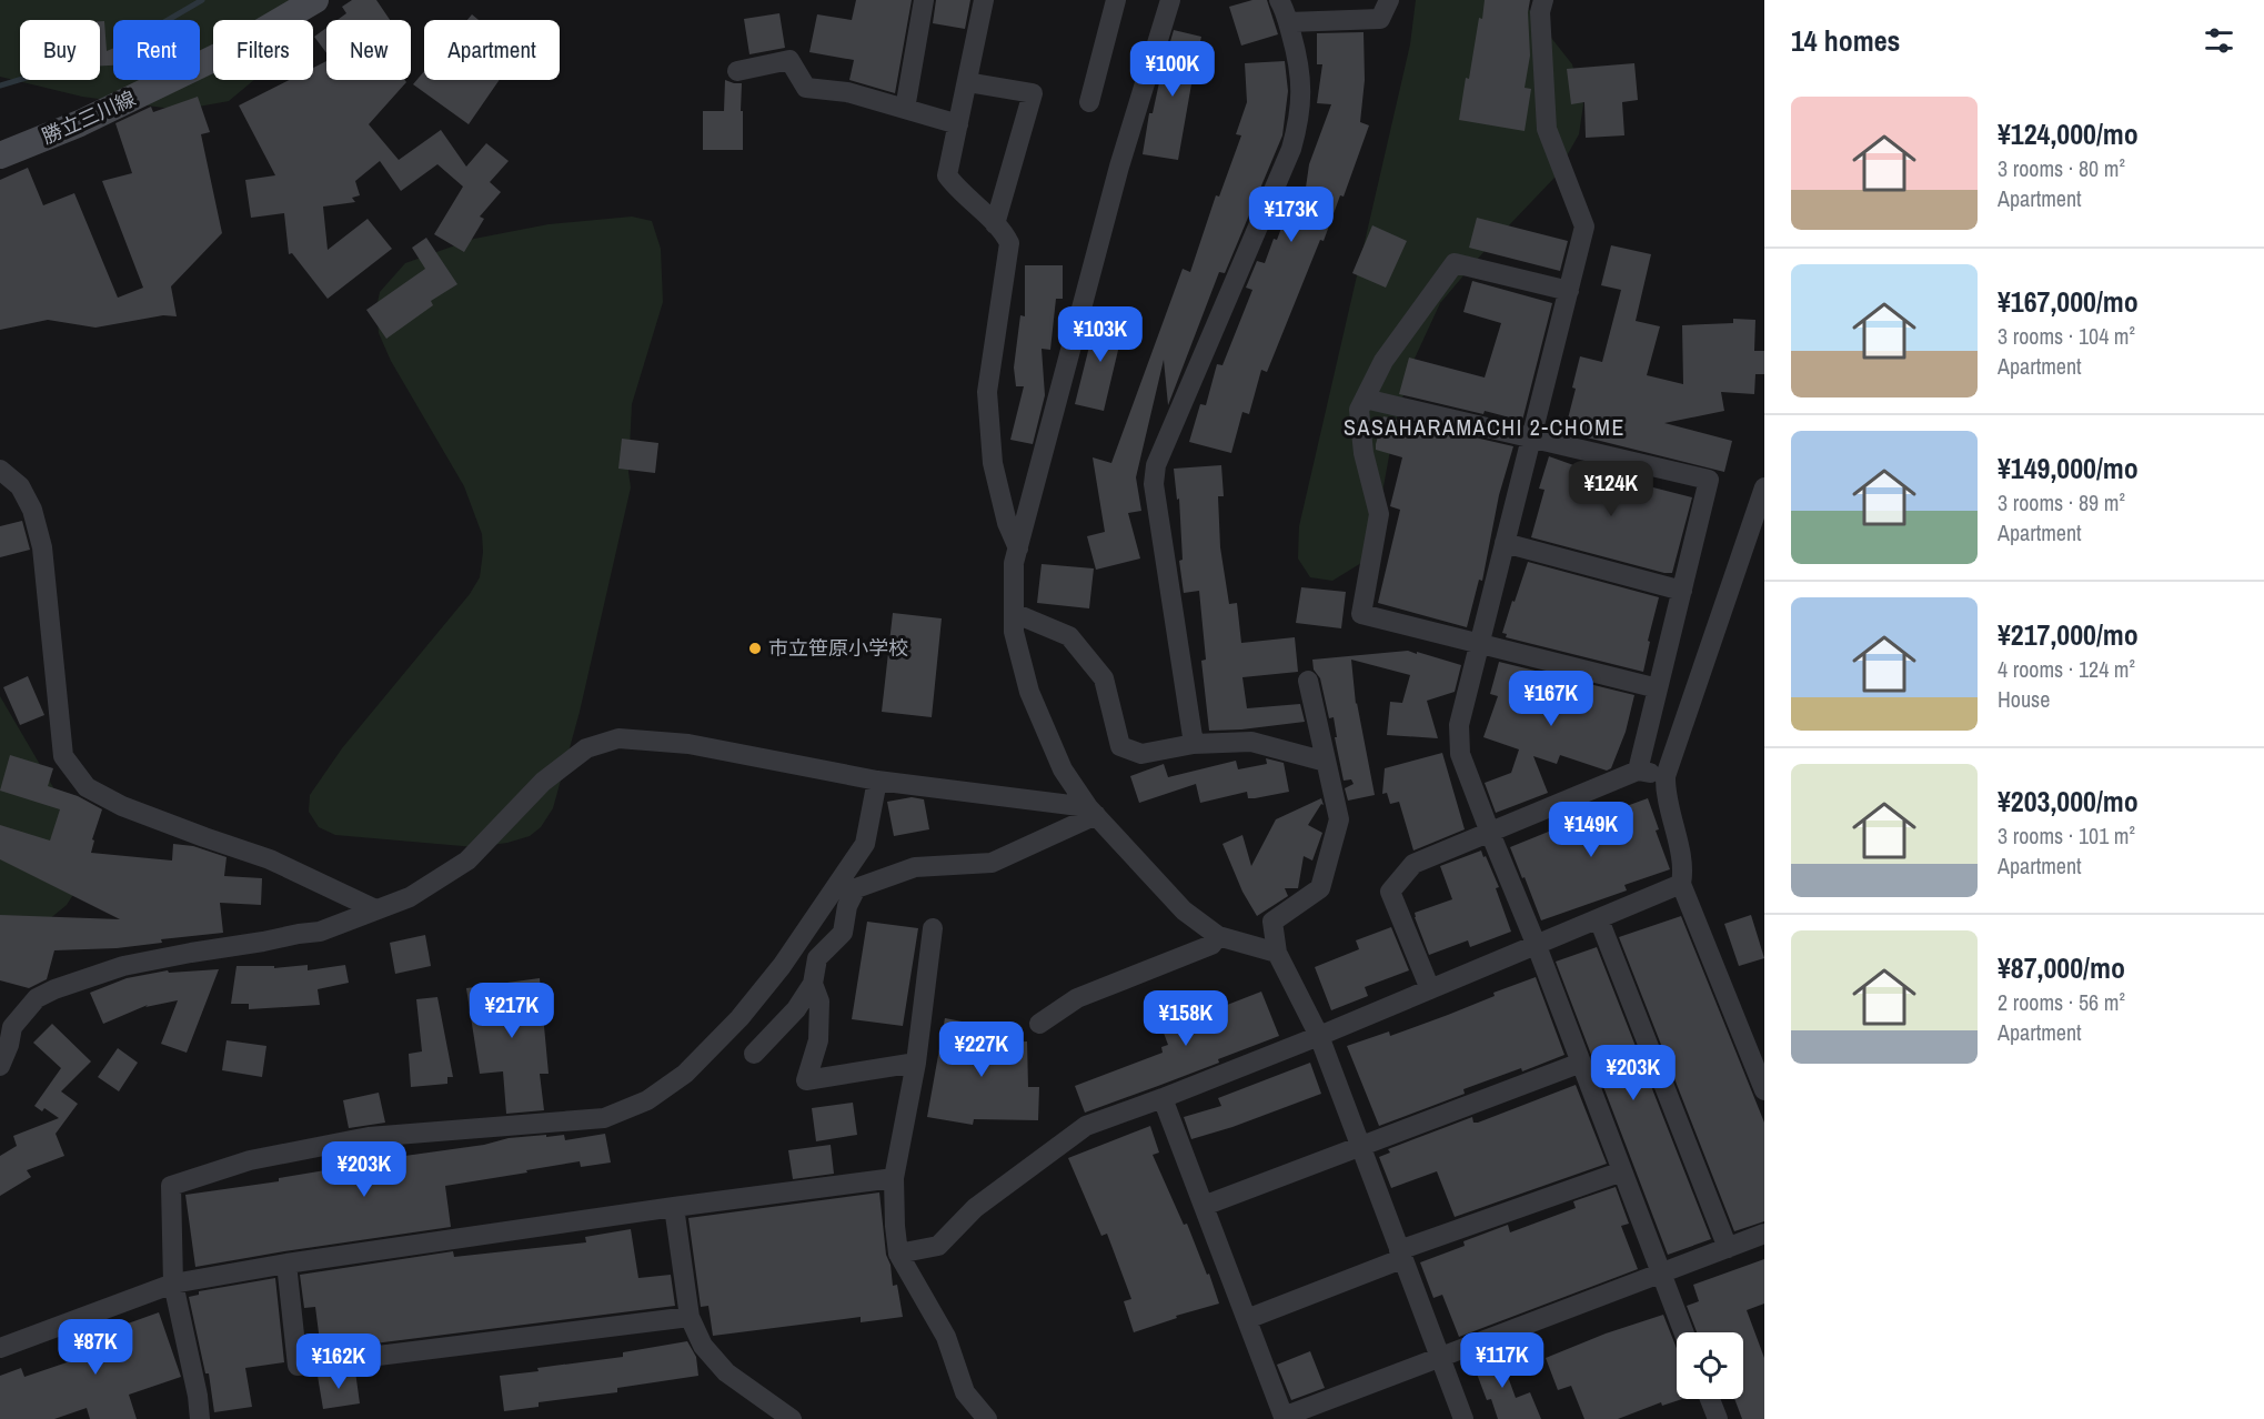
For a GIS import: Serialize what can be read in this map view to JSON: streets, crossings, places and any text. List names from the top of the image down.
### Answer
{
  "streets": {
    "main road": ["勝立三川線"]
  },
  "districts": ["SASAHARAMACHI 2-CHOME"],
  "places": ["市立笹原小学校"],
  "page": {
    "heading": "14 homes",
    "chip": [
      "Buy",
      "Rent",
      "Filters",
      "New",
      "Apartment"
    ],
    "price": [
      "¥100K",
      "¥173K",
      "¥103K",
      "¥124K",
      "¥167K",
      "¥149K",
      "¥217K",
      "¥158K",
      "¥227K",
      "¥203K",
      "¥203K",
      "¥87K",
      "¥117K",
      "¥162K"
    ],
    "list": [
      {
        "name": "¥124,000/mo",
        "note": "3 rooms · 80 m² · Apartment"
      },
      {
        "name": "¥167,000/mo",
        "note": "3 rooms · 104 m² · Apartment"
      },
      {
        "name": "¥149,000/mo",
        "note": "3 rooms · 89 m² · Apartment"
      },
      {
        "name": "¥217,000/mo",
        "note": "4 rooms · 124 m² · House"
      },
      {
        "name": "¥203,000/mo",
        "note": "3 rooms · 101 m² · Apartment"
      },
      {
        "name": "¥87,000/mo",
        "note": "2 rooms · 56 m² · Apartment"
      }
    ]
  }
}
